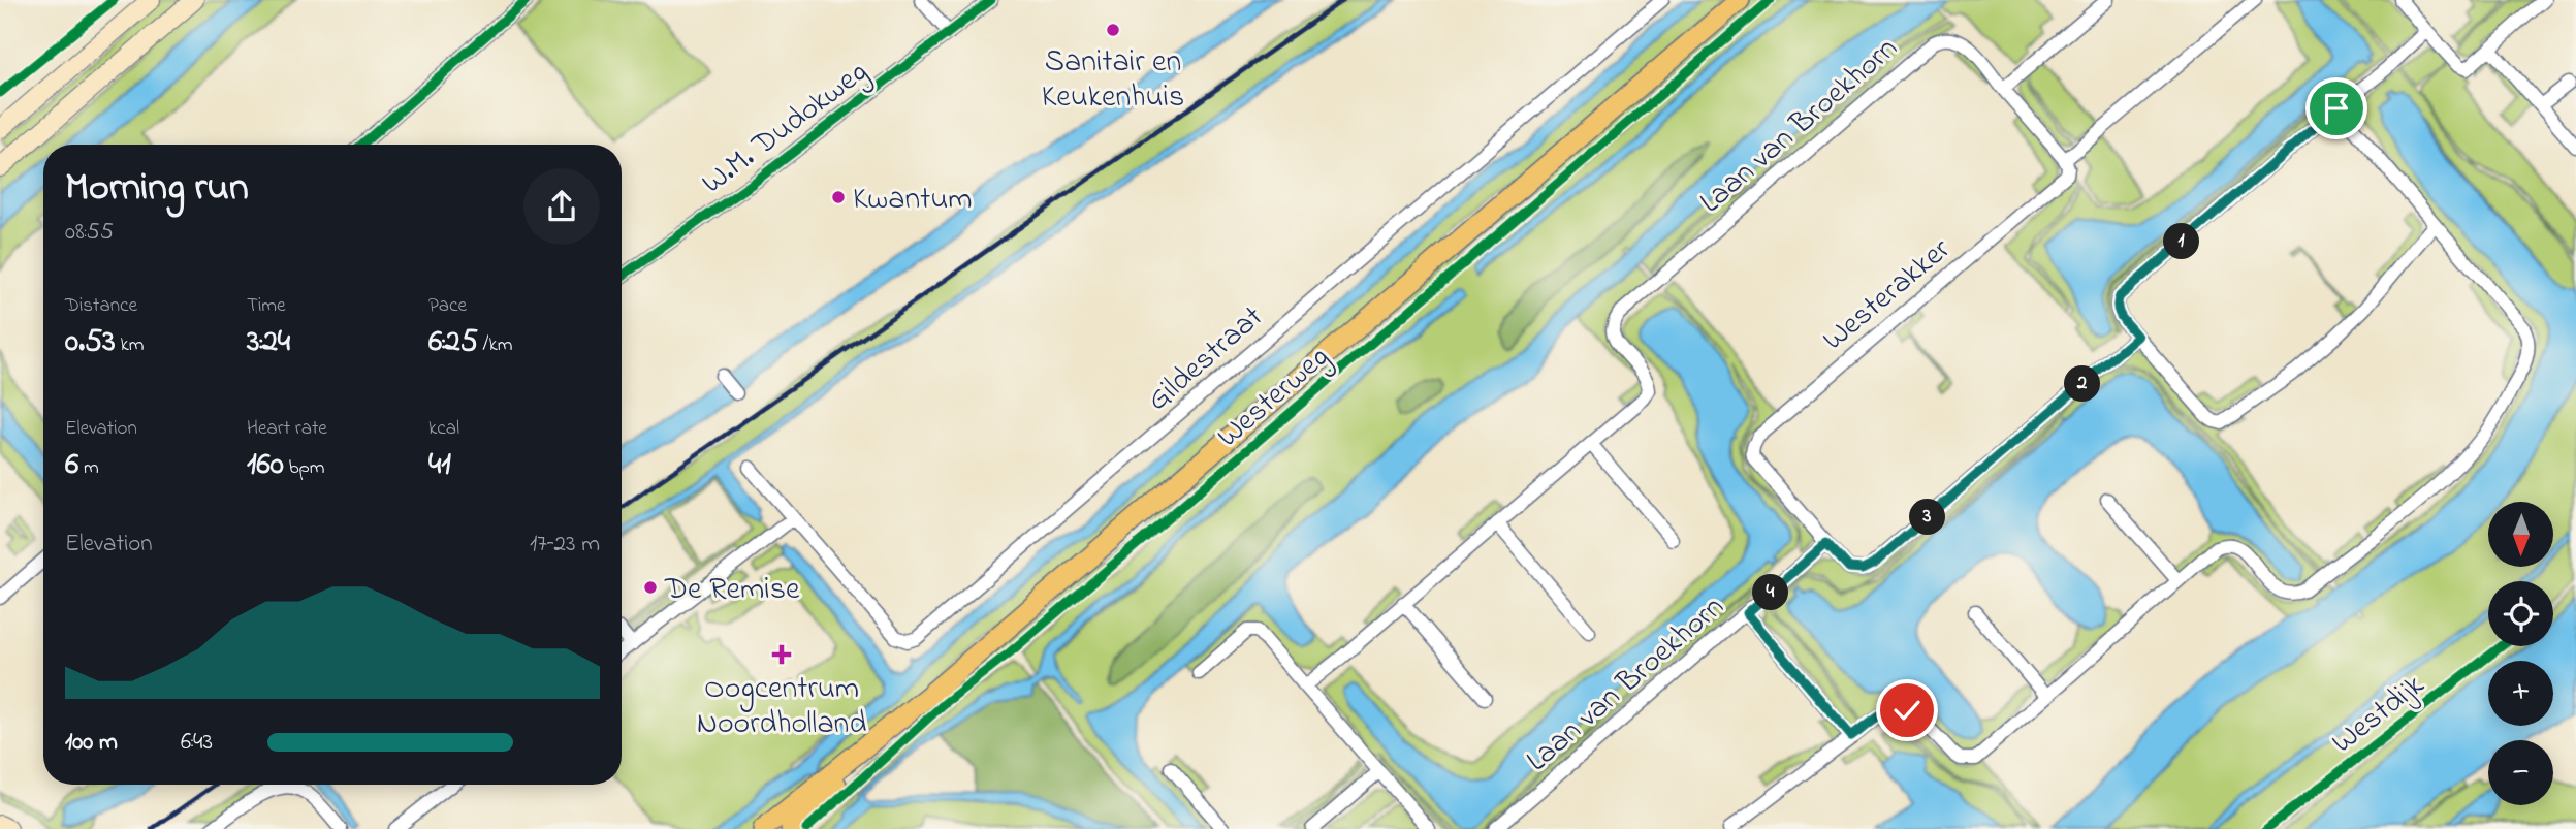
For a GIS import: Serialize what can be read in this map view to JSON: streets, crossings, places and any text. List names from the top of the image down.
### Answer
{
  "streets": {
    "main road": ["Westerweg"],
    "street": [
      "Laan van Broekhorn",
      "W.M. Dudokweg",
      "Westerakker",
      "Gildestraat"
    ],
    "cycle path": ["Westdijk"]
  },
  "crossings": [
    ["Laan van Broekhorn", "Westerakker"]
  ],
  "places": {
    "other": ["Sanitair en Keukenhuis", "Kwantum", "De Remise"],
    "health": ["Oogcentrum Noordholland"]
  },
  "north": "bottom",
  "page": {
    "heading": ["Morning run", "08:55"],
    "pins": [
      "1",
      "2",
      "3",
      "4"
    ],
    "stats": [
      ["Distance", "0.53 km"],
      ["Time", "3:24"],
      ["Pace", "6:25 /km"],
      ["Elevation", "6 m"],
      ["Heart rate", "160 bpm"],
      ["kcal", "41"]
    ],
    "map_buttons": ["+", "−"],
    "chart": ["Elevation", "17–23 m"],
    "list": [
      {
        "name": "100 m",
        "note": "6:43"
      }
    ]
  }
}
